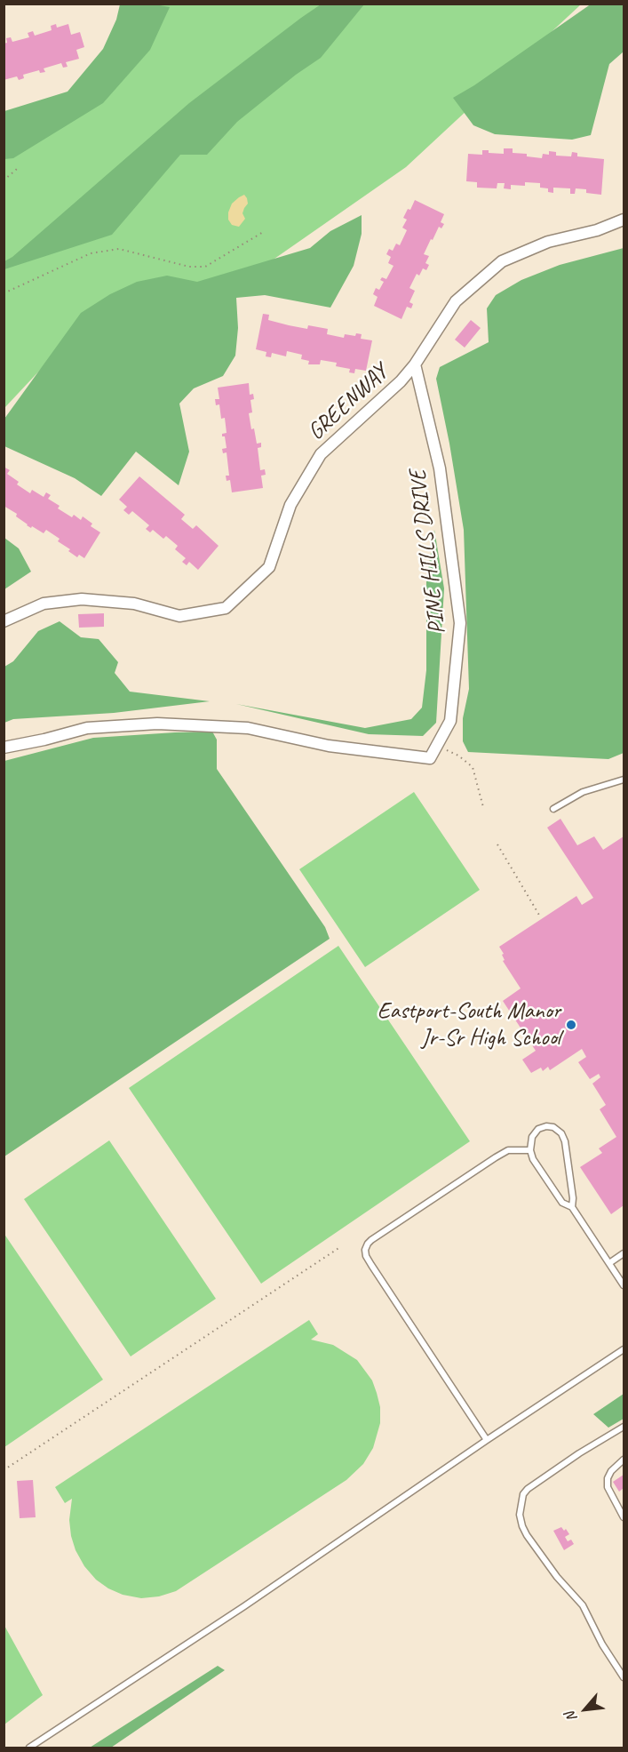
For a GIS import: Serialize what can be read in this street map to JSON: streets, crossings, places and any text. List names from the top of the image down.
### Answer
{
  "streets": {
    "street": ["GREENWAY", "PINE HILLS DRIVE"]
  },
  "crossings": [
    ["GREENWAY", "PINE HILLS DRIVE"]
  ],
  "places": ["Eastport-South Manor Jr-Sr High School"],
  "north": "bottom left"
}
